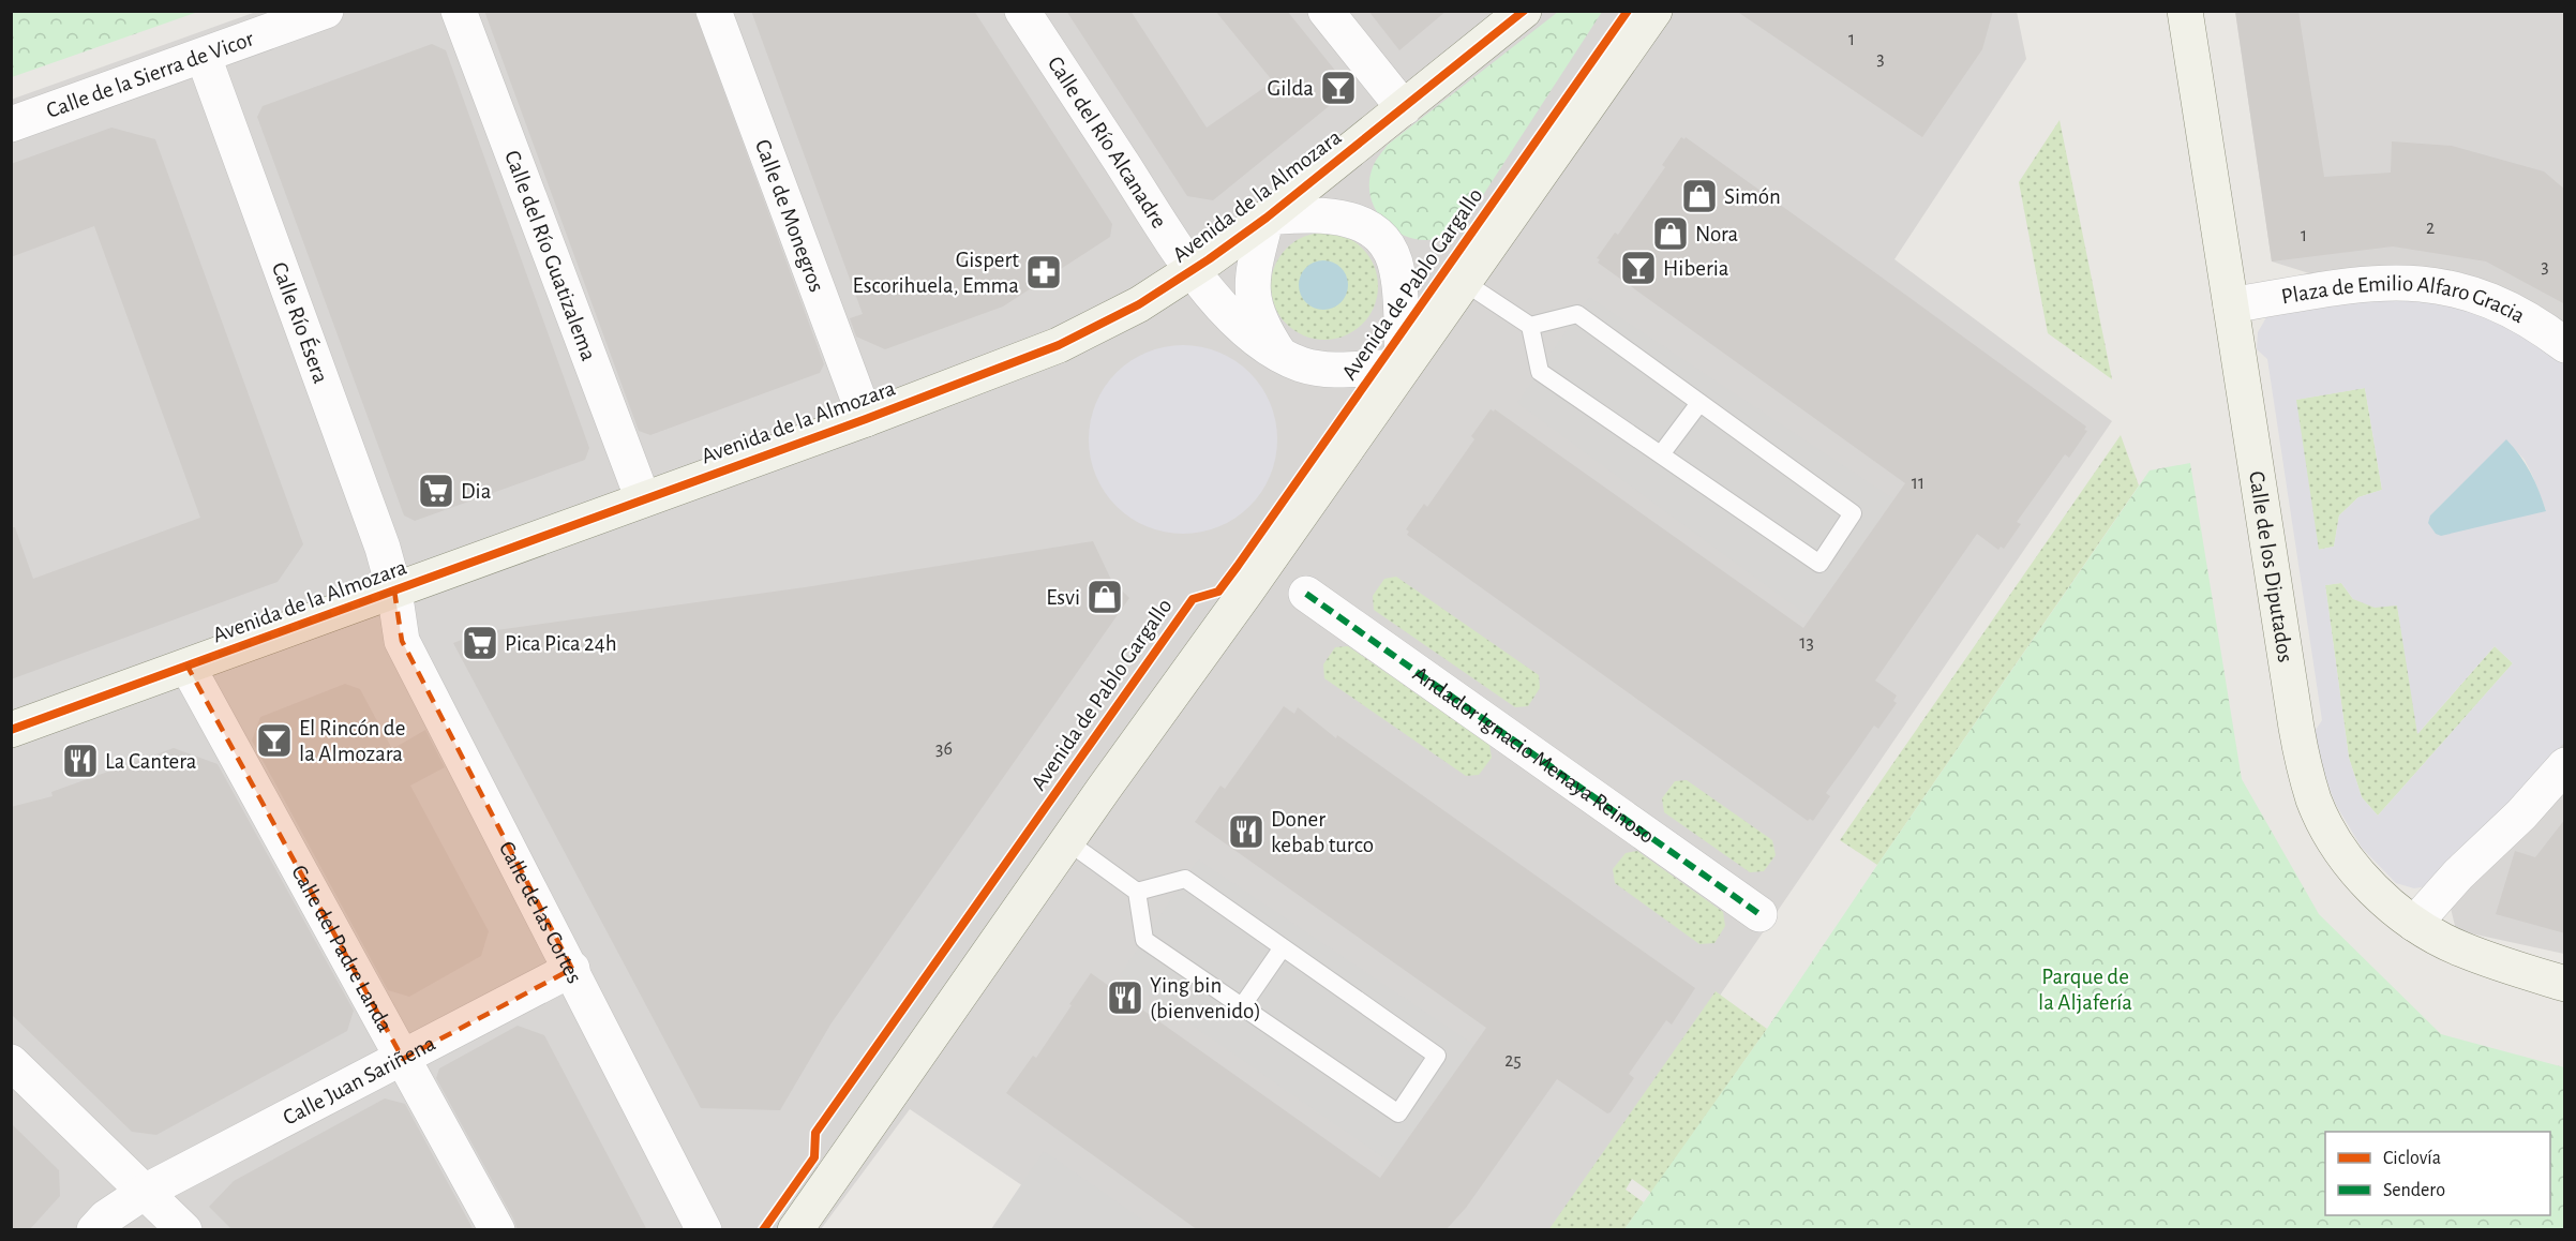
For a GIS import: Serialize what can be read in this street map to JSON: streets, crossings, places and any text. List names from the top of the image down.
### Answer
{
  "streets": {
    "street": [
      "Calle de la Sierra de Vicor",
      "Calle del Río Alcanadre",
      "Avenida de la Almozara",
      "Calle de Monegros",
      "Calle del Río Guatizalema",
      "Avenida de Pablo Gargallo",
      "Plaza de Emilio Alfaro Gracia",
      "Calle Río Ésera",
      "Calle de los Diputados",
      "Andador Ignacio Menaya Reinoso",
      "Calle de las Cortes",
      "Calle del Padre Landa",
      "Calle Juan Sariñena"
    ]
  },
  "crossings": [
    ["Calle de la Sierra de Vicor", "Calle Río Ésera"],
    ["Calle del Río Alcanadre", "Avenida de la Almozara"],
    ["Calle del Río Alcanadre", "Avenida de Pablo Gargallo"],
    ["Avenida de la Almozara", "Calle de Monegros"],
    ["Avenida de la Almozara", "Calle del Río Guatizalema"],
    ["Avenida de la Almozara", "Avenida de Pablo Gargallo"],
    ["Avenida de la Almozara", "Calle Río Ésera"],
    ["Avenida de la Almozara", "Calle de las Cortes"],
    ["Avenida de la Almozara", "Calle del Padre Landa"],
    ["Plaza de Emilio Alfaro Gracia", "Calle de los Diputados"],
    ["Calle Río Ésera", "Calle de las Cortes"],
    ["Calle de las Cortes", "Calle Juan Sariñena"],
    ["Calle del Padre Landa", "Calle Juan Sariñena"]
  ],
  "parks": ["Parque de la Aljafería"],
  "places": {
    "bar": ["Gilda", "Hiberia", "El Rincón de la Almozara"],
    "shop": ["Simón", "Nora", "Esvi"],
    "pharmacy": ["Gispert Escorihuela, Emma"],
    "supermarket": ["Dia", "Pica Pica 24h"],
    "restaurant": ["La Cantera", "Doner kebab turco", "Ying bin (bienvenido)"]
  },
  "house_numbers": [
    "1",
    "3",
    "2",
    "1",
    "3",
    "11",
    "13",
    "36",
    "25"
  ],
  "legend": ["Ciclovía", "Sendero"]
}
